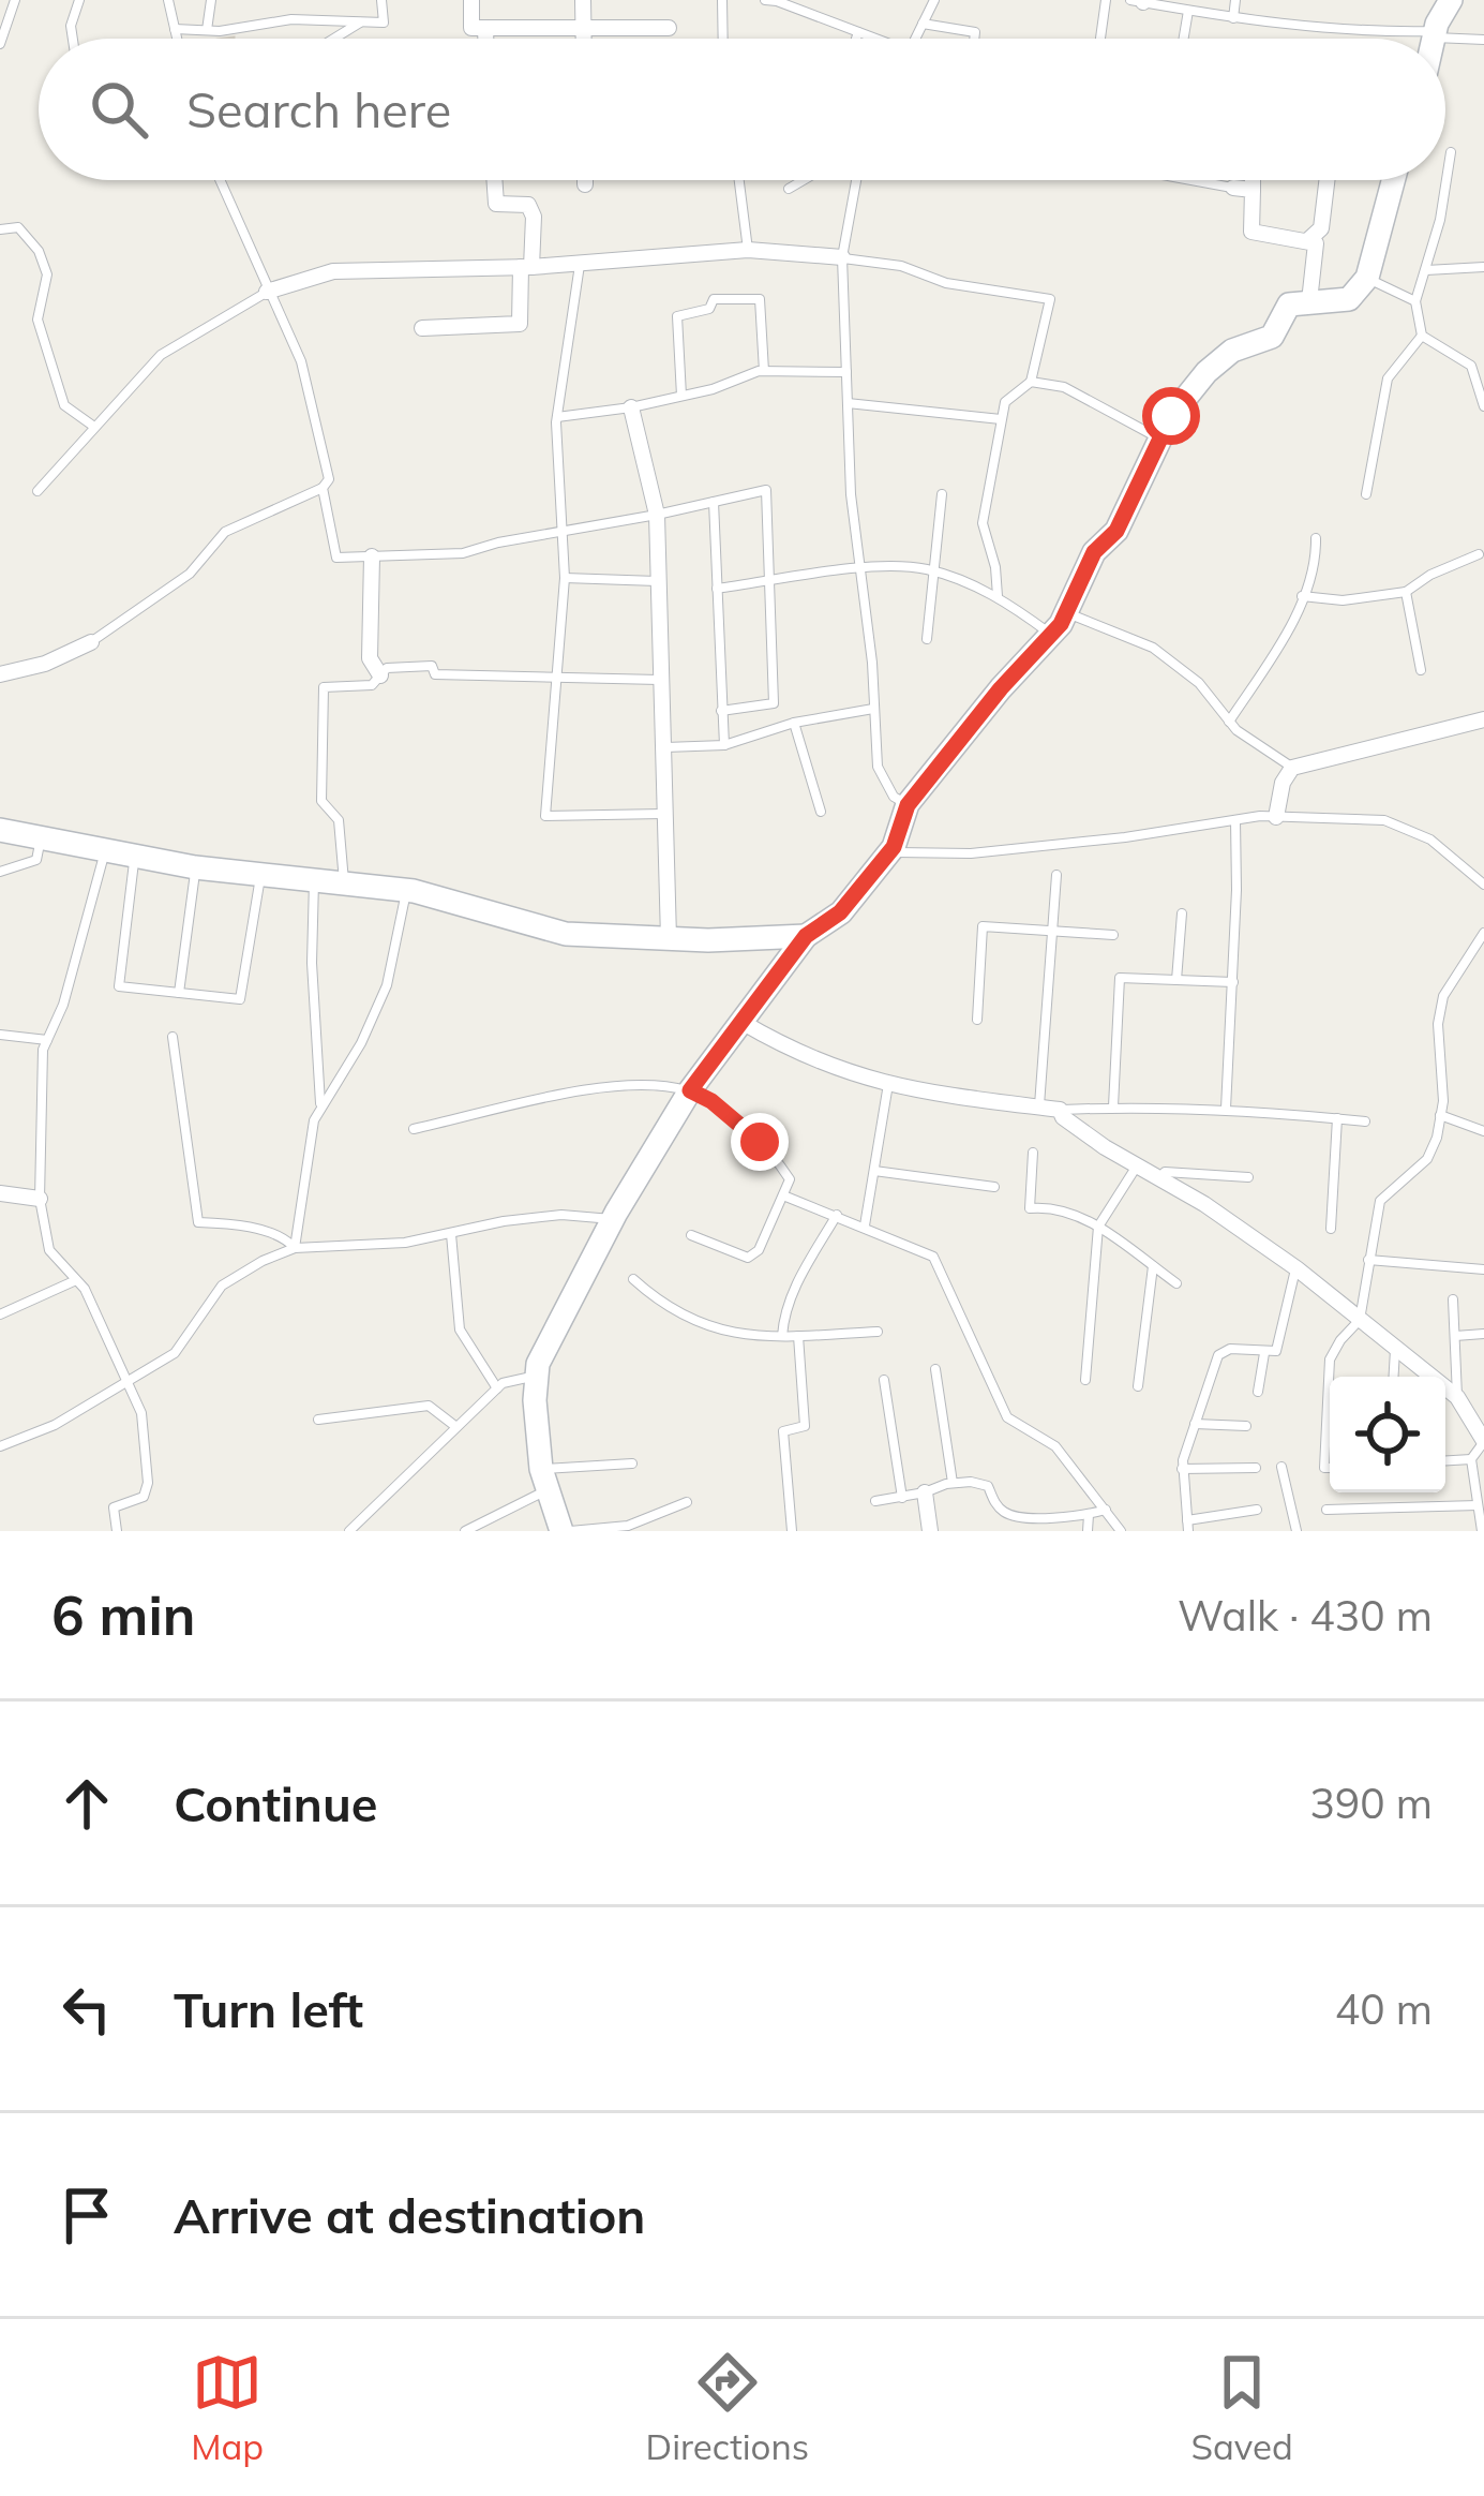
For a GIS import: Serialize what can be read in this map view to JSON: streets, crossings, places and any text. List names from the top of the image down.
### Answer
{
  "page": {
    "search": "Search here",
    "heading": ["6 min", "Walk · 430 m"],
    "list": [
      ["Continue", "390 m"],
      ["Turn left", "40 m"],
      "Arrive at destination"
    ],
    "nav": ["Map", "Directions", "Saved"]
  }
}
